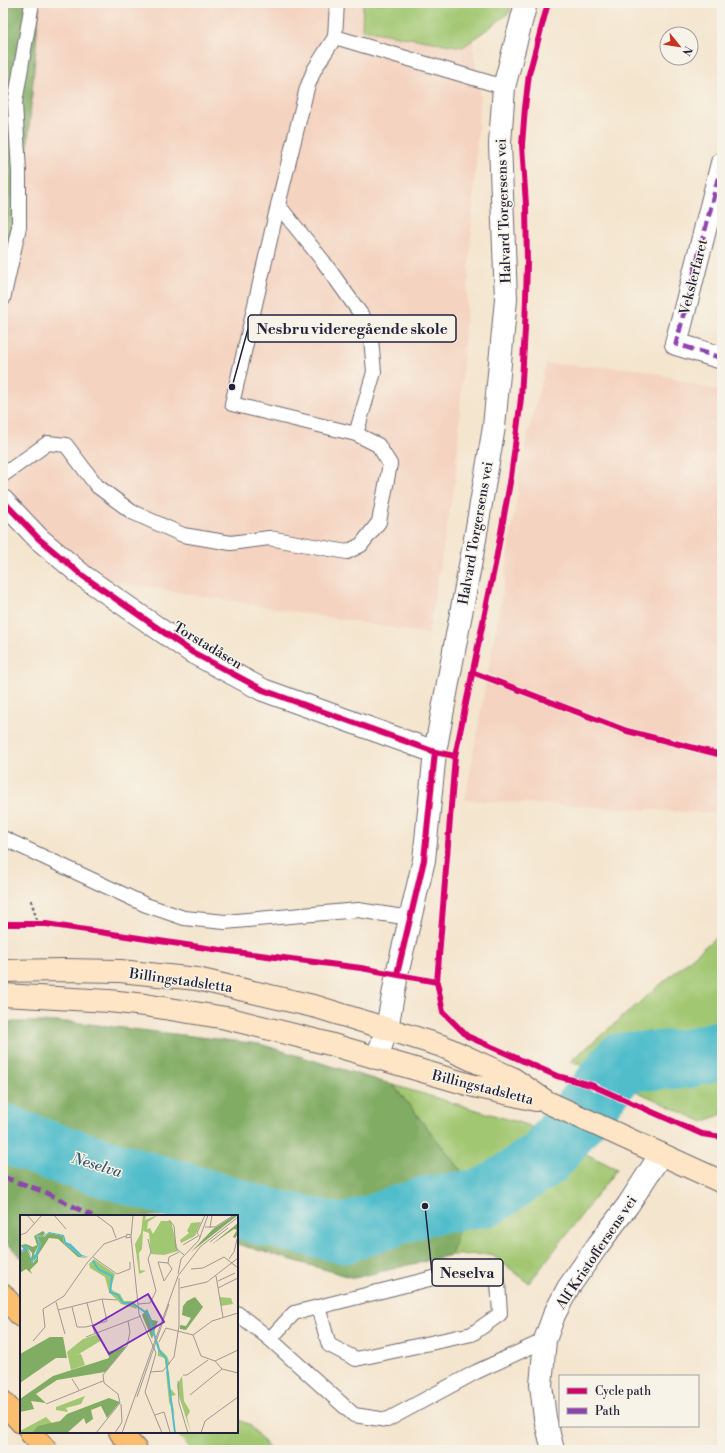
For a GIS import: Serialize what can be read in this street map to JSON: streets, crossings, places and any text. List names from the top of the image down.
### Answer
{
  "streets": {
    "main road": ["Billingstadsletta"],
    "street": [
      "Halvard Torgersens vei",
      "Vekslerfaret",
      "Torstadåsen",
      "Alf Kristoffersens vei"
    ]
  },
  "crossings": [
    ["Halvard Torgersens vei", "Torstadåsen"],
    ["Halvard Torgersens vei", "Billingstadsletta"]
  ],
  "water": ["Neselva"],
  "places": ["Nesbru videregående skole", "Neselva"],
  "legend": ["Cycle path", "Path"],
  "north": "bottom right"
}
